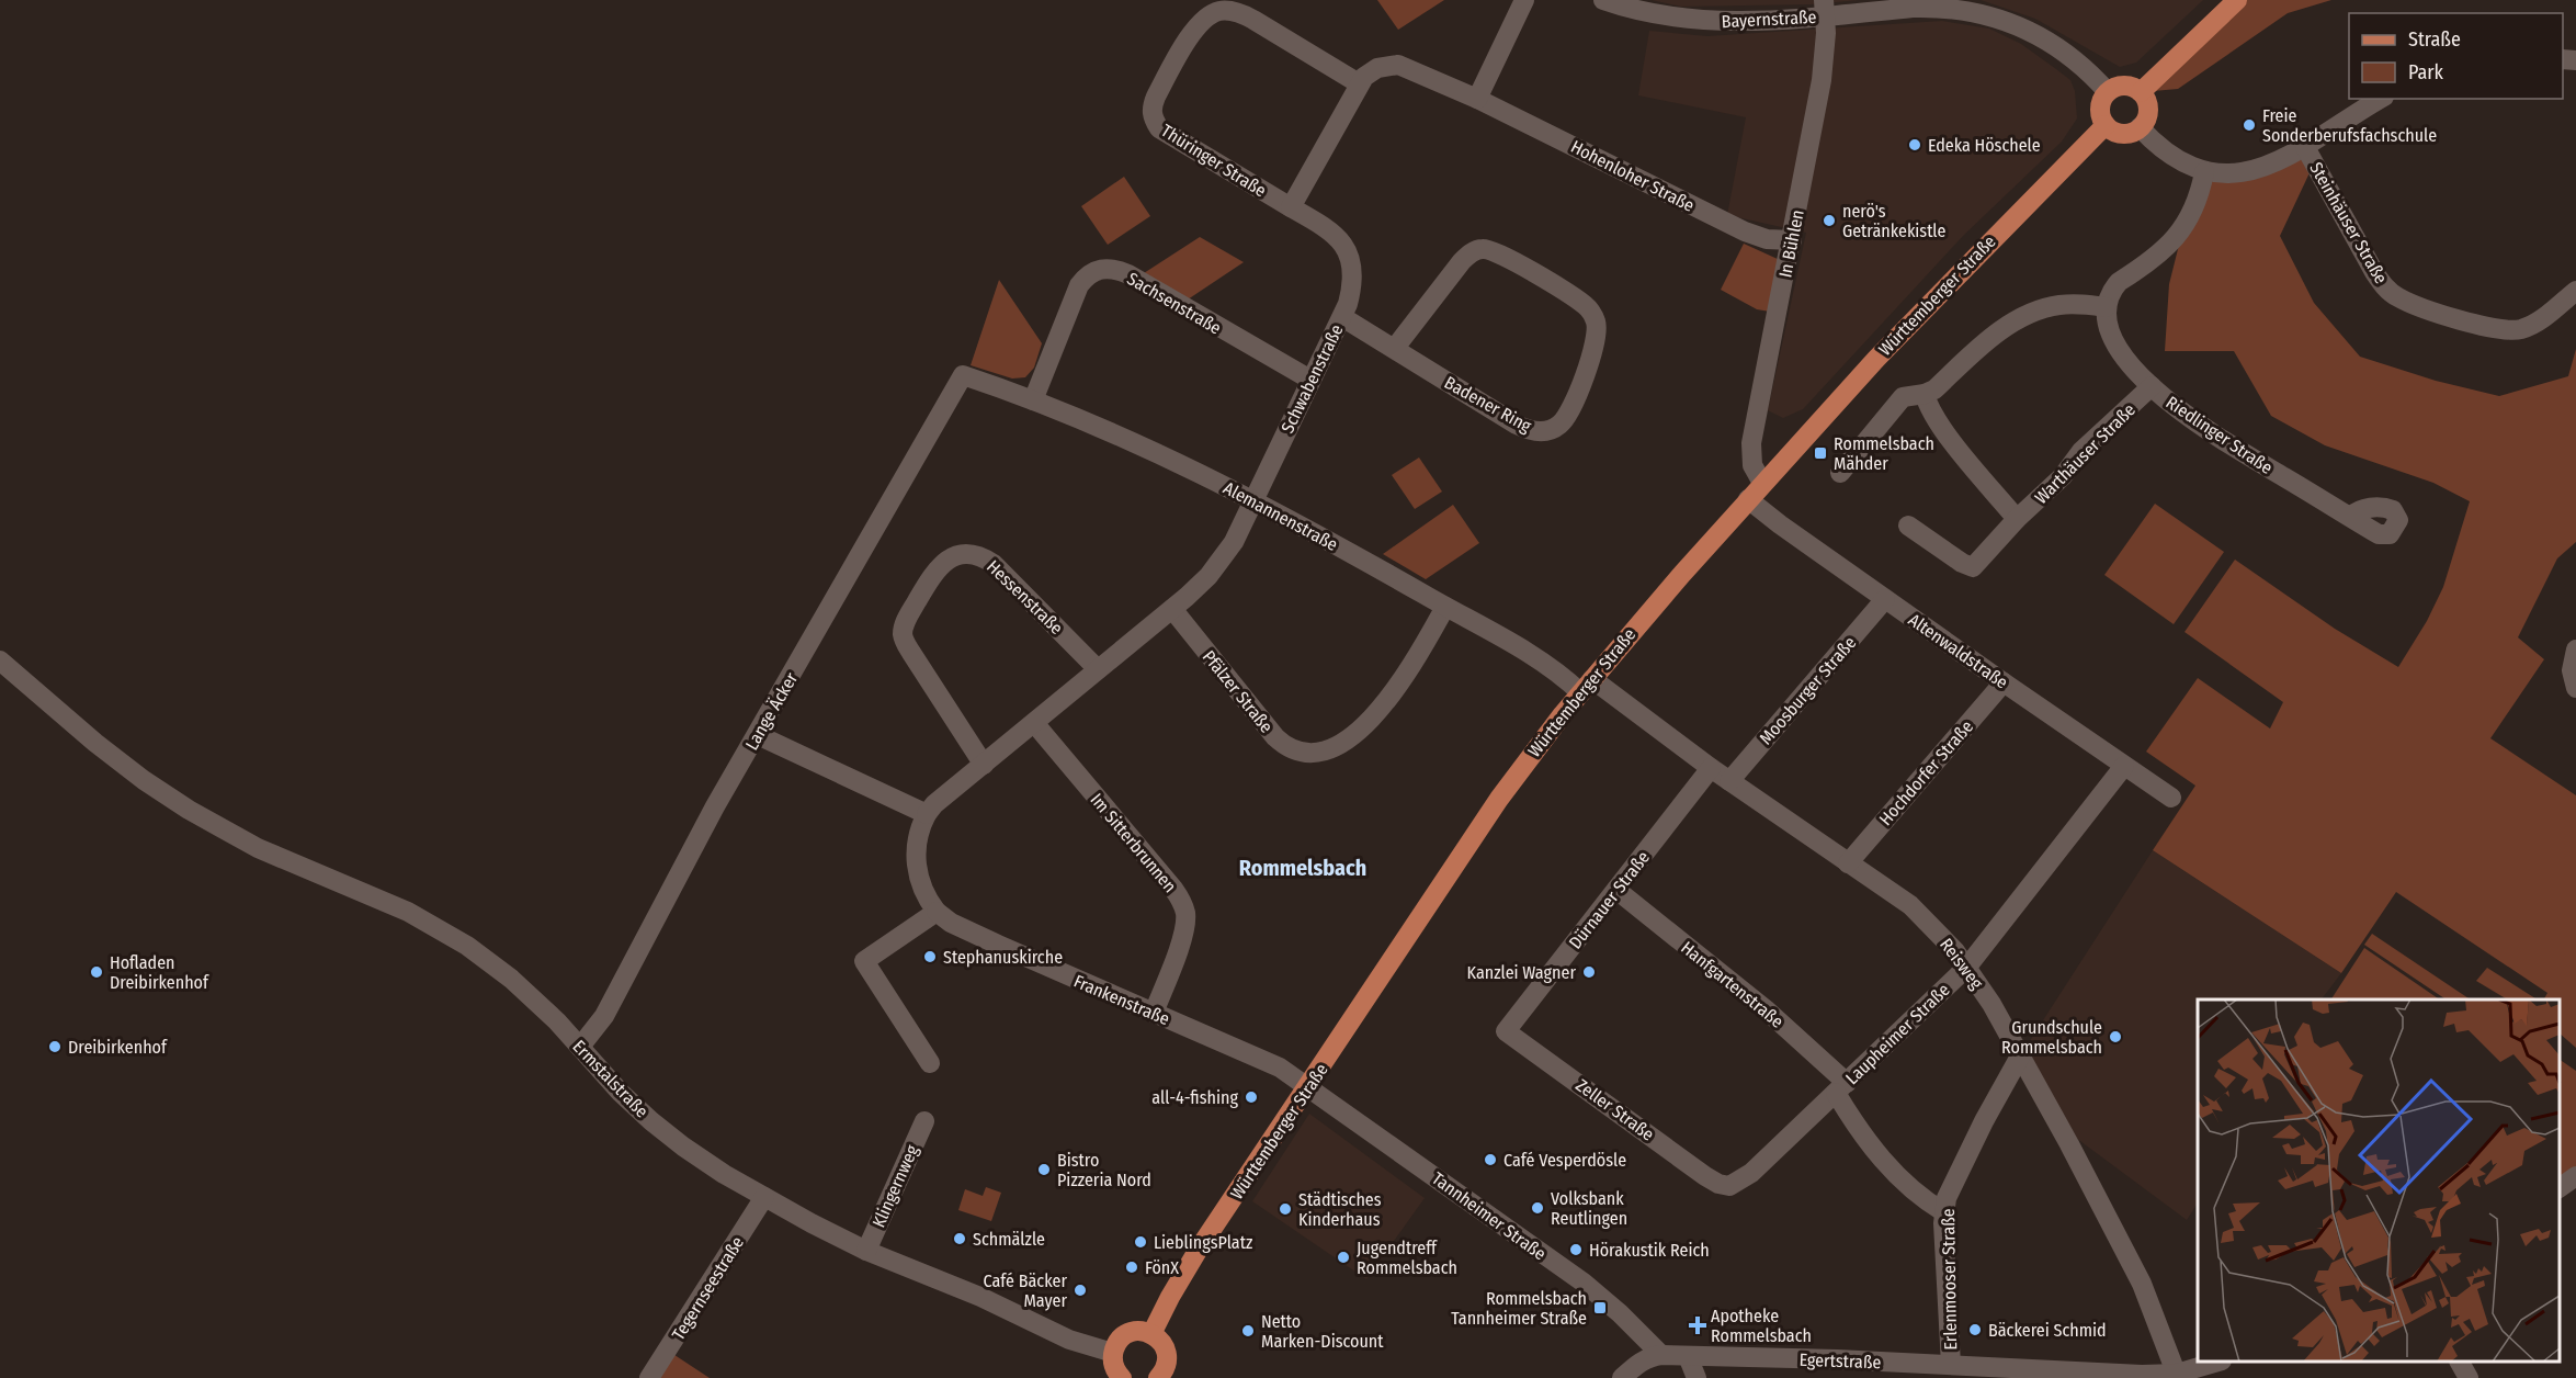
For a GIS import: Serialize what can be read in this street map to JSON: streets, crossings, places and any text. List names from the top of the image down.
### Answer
{
  "streets": {
    "main road": ["Württemberger Straße"],
    "street": [
      "Bayernstraße",
      "Thüringer Straße",
      "Hohenloher Straße",
      "Steinhäuser Straße",
      "In Bühlen",
      "Sachsenstraße",
      "Schwabenstraße",
      "Badener Ring",
      "Riedlinger Straße",
      "Warthäuser Straße",
      "Alemannenstraße",
      "Hessenstraße",
      "Altenwaldstraße",
      "Moosburger Straße",
      "Pfälzer Straße",
      "Lange Äcker",
      "Hochdorfer Straße",
      "Im Sitterbrunnen",
      "Dürnauer Straße",
      "Reisweg",
      "Hanfgartenstraße",
      "Frankenstraße",
      "Laupheimer Straße",
      "Ermstalstraße",
      "Zeller Straße",
      "Klingernweg",
      "Tannheimer Straße",
      "Erlenmooser Straße",
      "Tegernseestraße",
      "Egertstraße"
    ]
  },
  "crossings": [
    ["Bayernstraße", "In Bühlen"],
    ["Bayernstraße", "Württemberger Straße"],
    ["Thüringer Straße", "Schwabenstraße"],
    ["Hohenloher Straße", "In Bühlen"],
    ["In Bühlen", "Württemberger Straße"],
    ["Württemberger Straße", "Alemannenstraße"],
    ["Württemberger Straße", "Altenwaldstraße"],
    ["Württemberger Straße", "Reisweg"],
    ["Württemberger Straße", "Frankenstraße"],
    ["Württemberger Straße", "Tannheimer Straße"],
    ["Sachsenstraße", "Schwabenstraße"],
    ["Sachsenstraße", "Alemannenstraße"],
    ["Schwabenstraße", "Badener Ring"],
    ["Schwabenstraße", "Alemannenstraße"],
    ["Schwabenstraße", "Hessenstraße"],
    ["Schwabenstraße", "Pfälzer Straße"],
    ["Schwabenstraße", "Im Sitterbrunnen"],
    ["Schwabenstraße", "Frankenstraße"],
    ["Riedlinger Straße", "Warthäuser Straße"],
    ["Alemannenstraße", "Pfälzer Straße"],
    ["Alemannenstraße", "Lange Äcker"],
    ["Alemannenstraße", "Reisweg"],
    ["Altenwaldstraße", "Moosburger Straße"],
    ["Altenwaldstraße", "Hochdorfer Straße"],
    ["Altenwaldstraße", "Laupheimer Straße"],
    ["Moosburger Straße", "Reisweg"],
    ["Lange Äcker", "Ermstalstraße"],
    ["Hochdorfer Straße", "Reisweg"],
    ["Im Sitterbrunnen", "Frankenstraße"],
    ["Dürnauer Straße", "Reisweg"],
    ["Dürnauer Straße", "Hanfgartenstraße"],
    ["Dürnauer Straße", "Zeller Straße"],
    ["Reisweg", "Laupheimer Straße"],
    ["Reisweg", "Erlenmooser Straße"],
    ["Reisweg", "Egertstraße"],
    ["Hanfgartenstraße", "Laupheimer Straße"],
    ["Hanfgartenstraße", "Erlenmooser Straße"],
    ["Frankenstraße", "Tannheimer Straße"],
    ["Laupheimer Straße", "Zeller Straße"],
    ["Ermstalstraße", "Klingernweg"],
    ["Ermstalstraße", "Tegernseestraße"],
    ["Tannheimer Straße", "Egertstraße"],
    ["Erlenmooser Straße", "Egertstraße"]
  ],
  "districts": ["Rommelsbach"],
  "places": {
    "other": [
      "Freie Sonderberufsfachschule",
      "Edeka Höschele",
      "nerö's Getränkekistle",
      "Stephanuskirche",
      "Hofladen Dreibirkenhof",
      "Kanzlei Wagner",
      "Grundschule Rommelsbach",
      "Dreibirkenhof",
      "all-4-fishing",
      "Café Vesperdösle",
      "Bistro Pizzeria Nord",
      "Volksbank Reutlingen",
      "Städtisches Kinderhaus",
      "Schmälzle",
      "LieblingsPlatz",
      "Hörakustik Reich",
      "Jugendtreff Rommelsbach",
      "FönX",
      "Café Bäcker Mayer",
      "Bäckerei Schmid",
      "Netto Marken-Discount"
    ],
    "transit": ["Rommelsbach Mähder", "Rommelsbach Tannheimer Straße"],
    "health": ["Apotheke Rommelsbach"]
  },
  "legend": ["Straße", "Park"]
}
